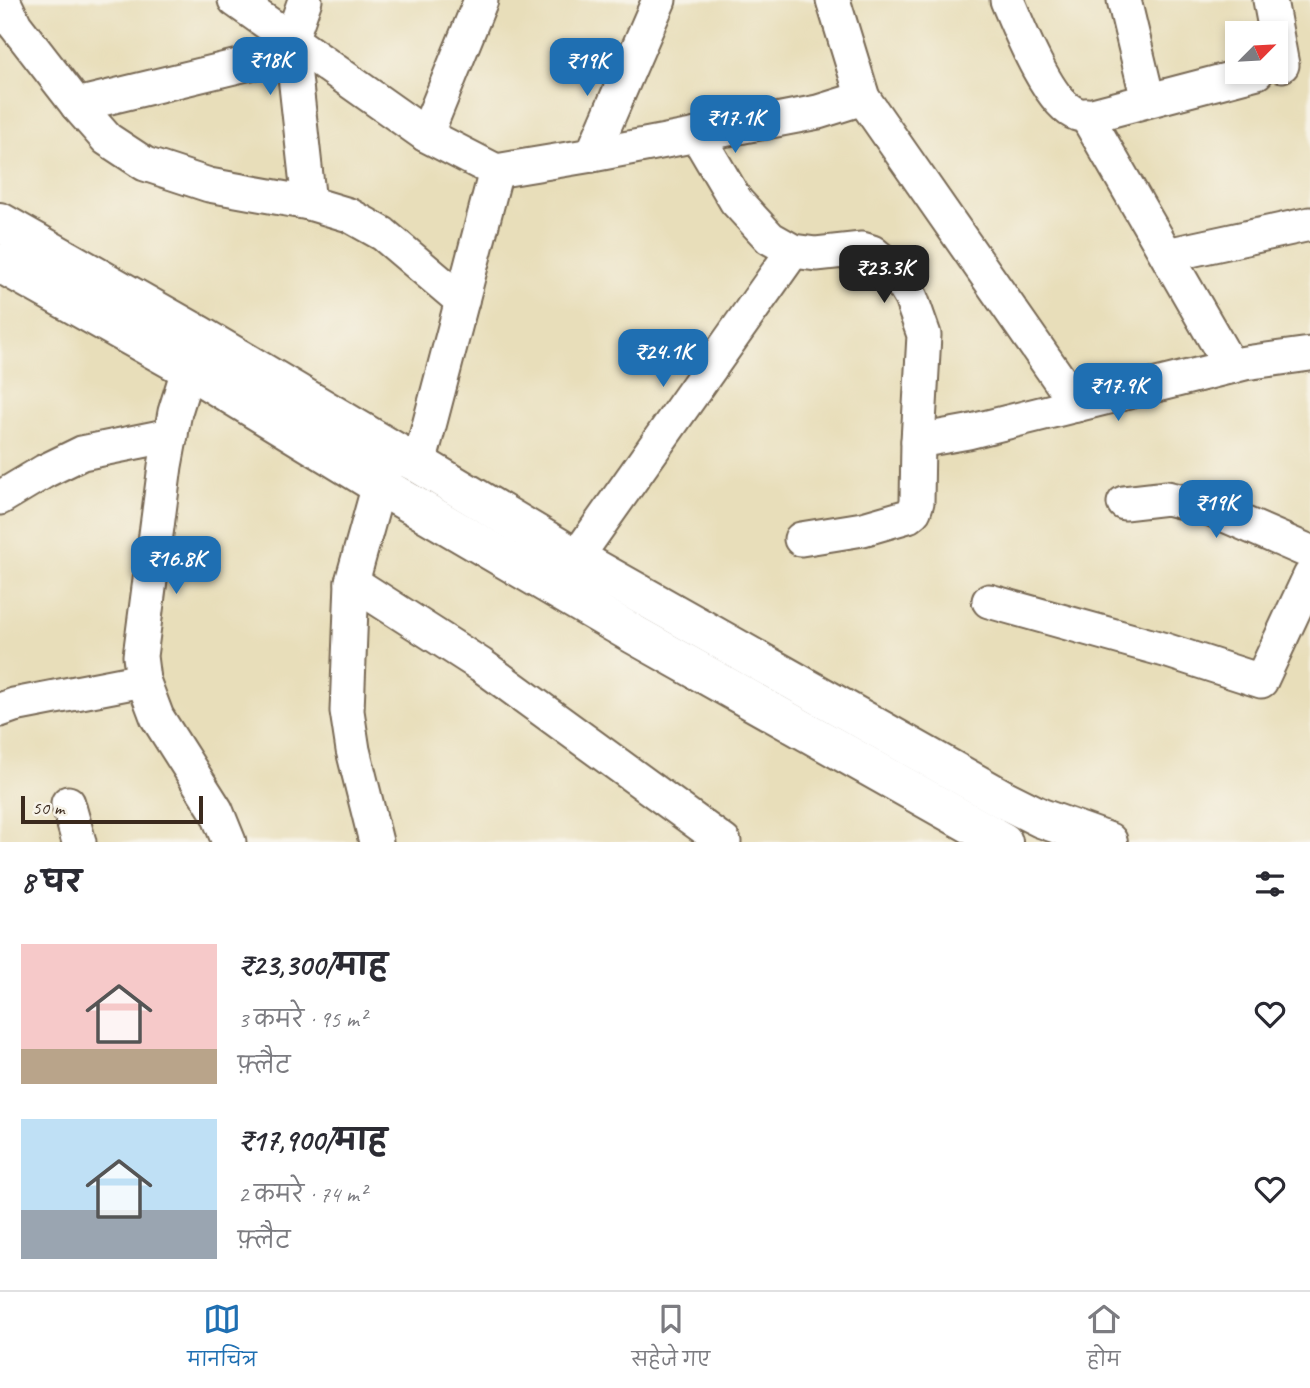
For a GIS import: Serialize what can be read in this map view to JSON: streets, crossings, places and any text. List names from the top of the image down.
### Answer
{
  "scale_bar": "50 m",
  "north": "top right",
  "page": {
    "price": [
      "₹18K",
      "₹19K",
      "₹17.1K",
      "₹23.3K",
      "₹24.1K",
      "₹17.9K",
      "₹19K",
      "₹16.8K"
    ],
    "scale": "50 m",
    "heading": "8 घर",
    "list": [
      {
        "name": "₹23,300/माह",
        "note": "3 कमरे · 95 m² · फ़्लैट"
      },
      {
        "name": "₹17,900/माह",
        "note": "2 कमरे · 74 m² · फ़्लैट"
      }
    ],
    "tabs": ["मानचित्र", "सहेजे गए", "होम"]
  }
}
